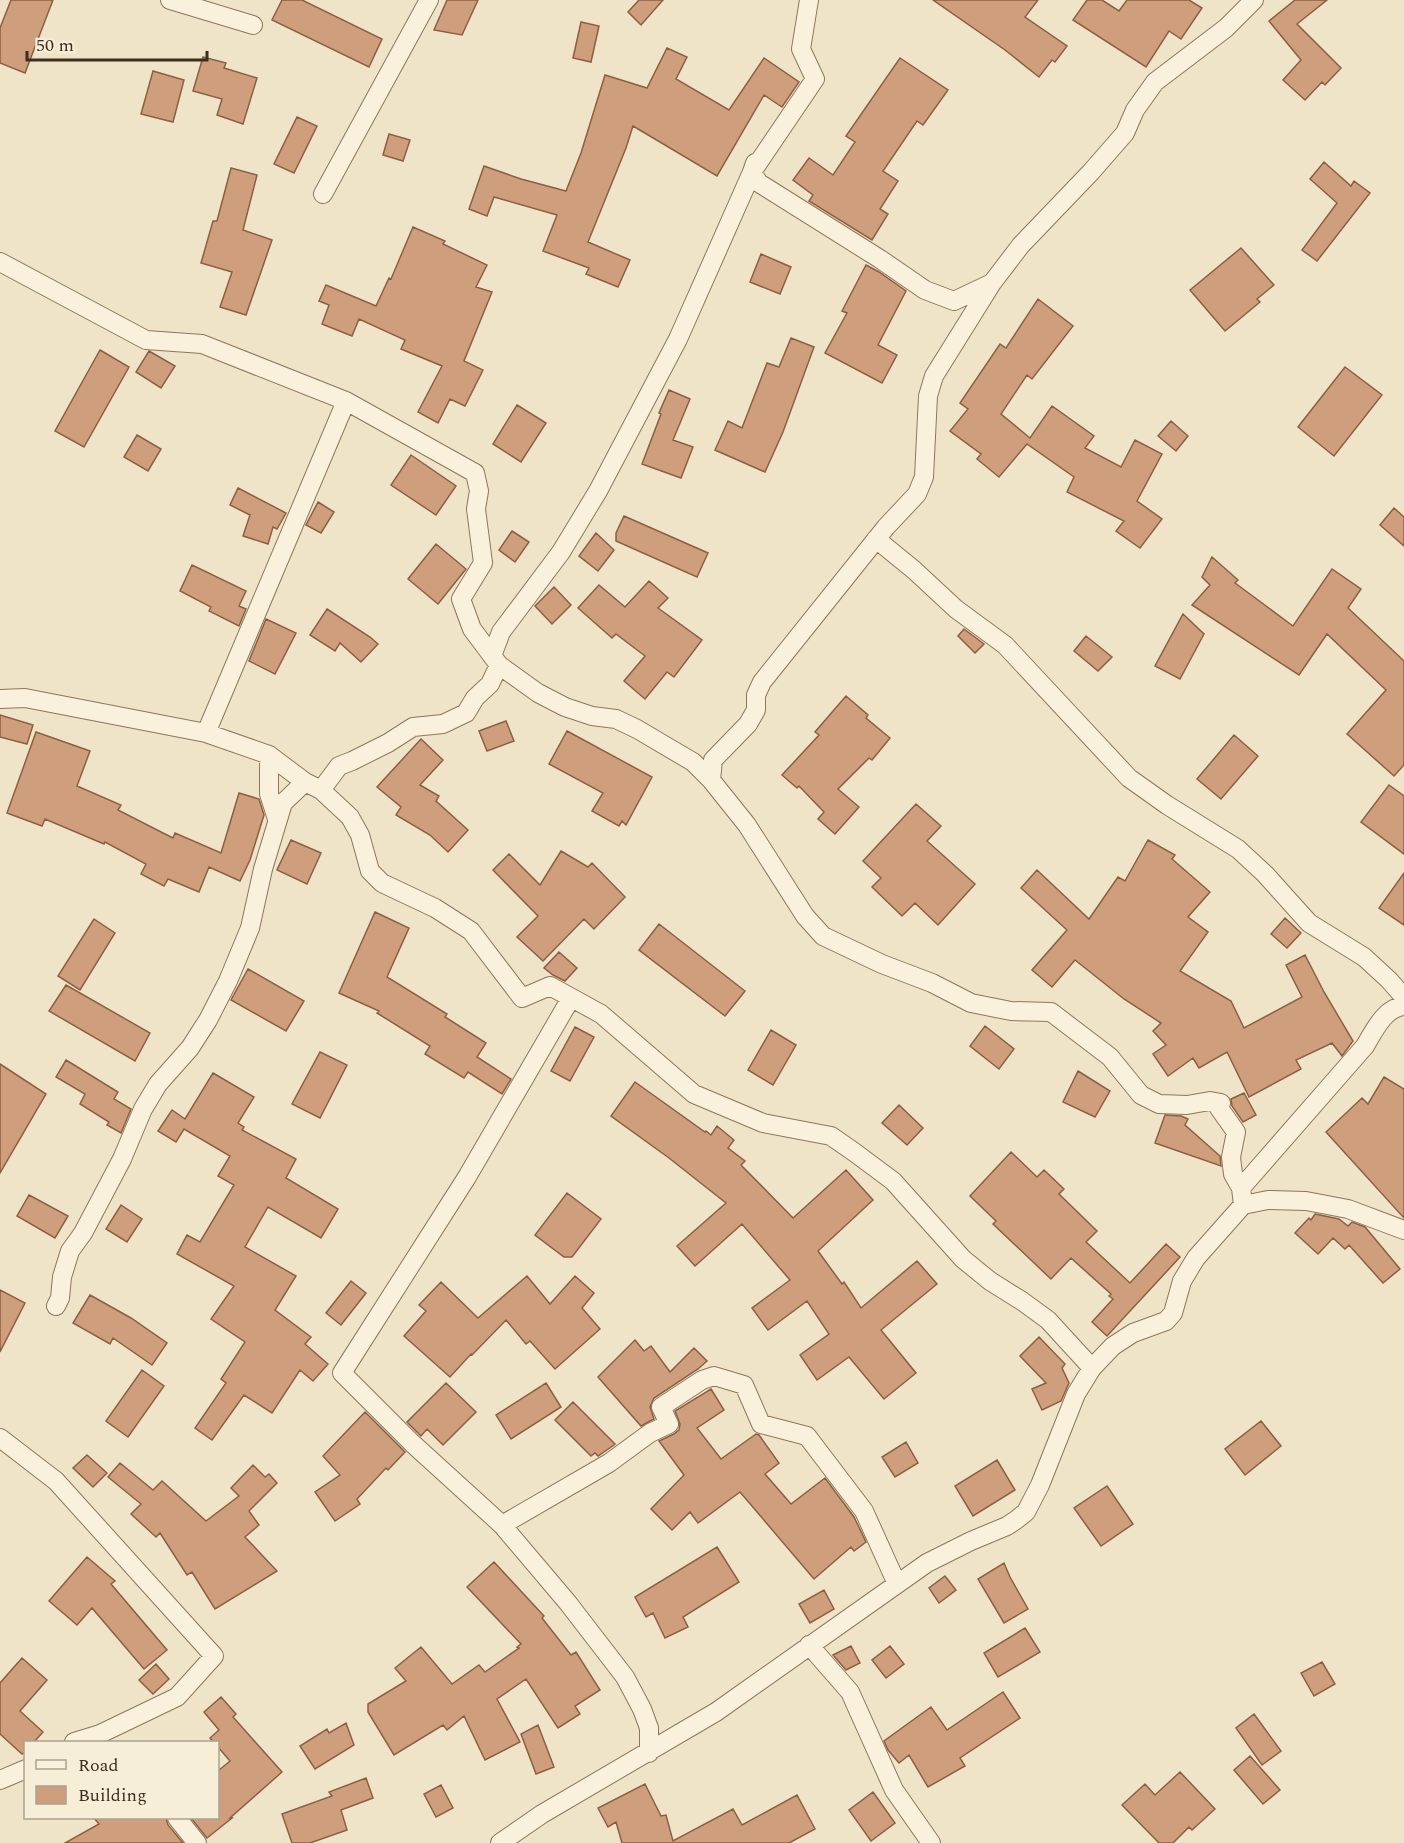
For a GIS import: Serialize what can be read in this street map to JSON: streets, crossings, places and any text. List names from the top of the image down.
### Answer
{
  "legend": ["Road", "Building"],
  "scale_bar": "50 m"
}
